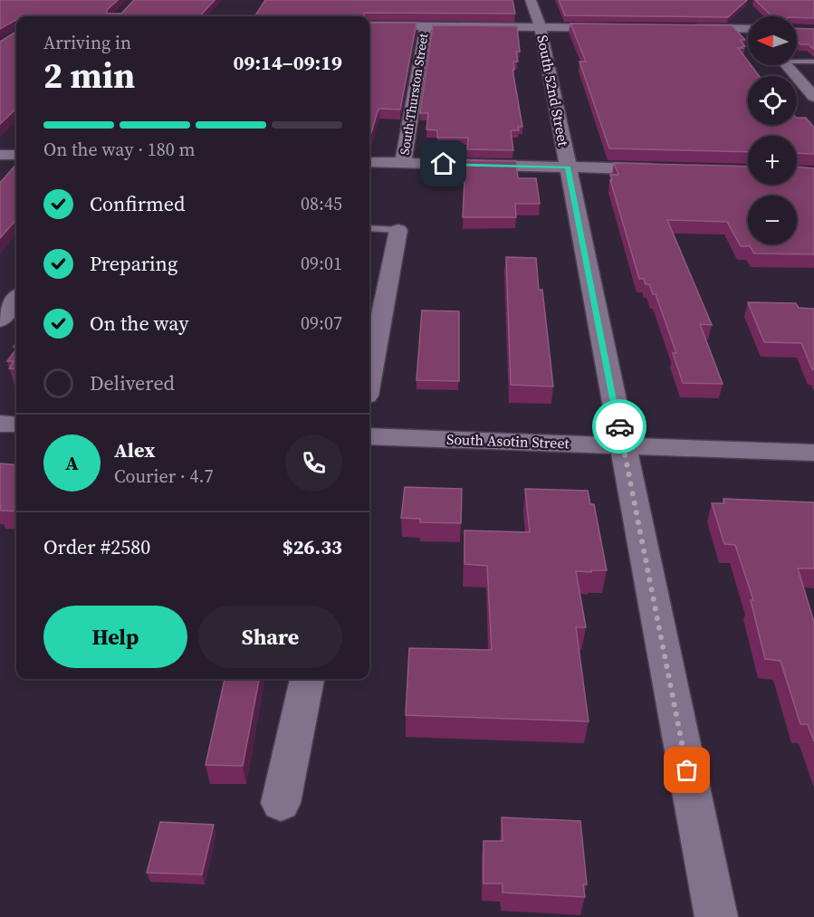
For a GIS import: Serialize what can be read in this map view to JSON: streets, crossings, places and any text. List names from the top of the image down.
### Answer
{
  "streets": {
    "street": ["South 52nd Street", "South Thurston Street", "South Asotin Street"]
  },
  "crossings": [
    ["South 52nd Street", "South Asotin Street"]
  ],
  "north": "left",
  "page": {
    "map_buttons": ["+", "−"],
    "heading": ["2 min", "Arriving in", "09:14–09:19"],
    "panel": [
      "Alex",
      "Courier · 4.7",
      "Order #2580",
      "$26.33"
    ],
    "bar": "On the way · 180 m",
    "list": [
      ["Confirmed", "08:45"],
      ["Preparing", "09:01"],
      ["On the way", "09:07"],
      "Delivered"
    ],
    "round": "A",
    "buttons": ["Help", "Share"]
  }
}
